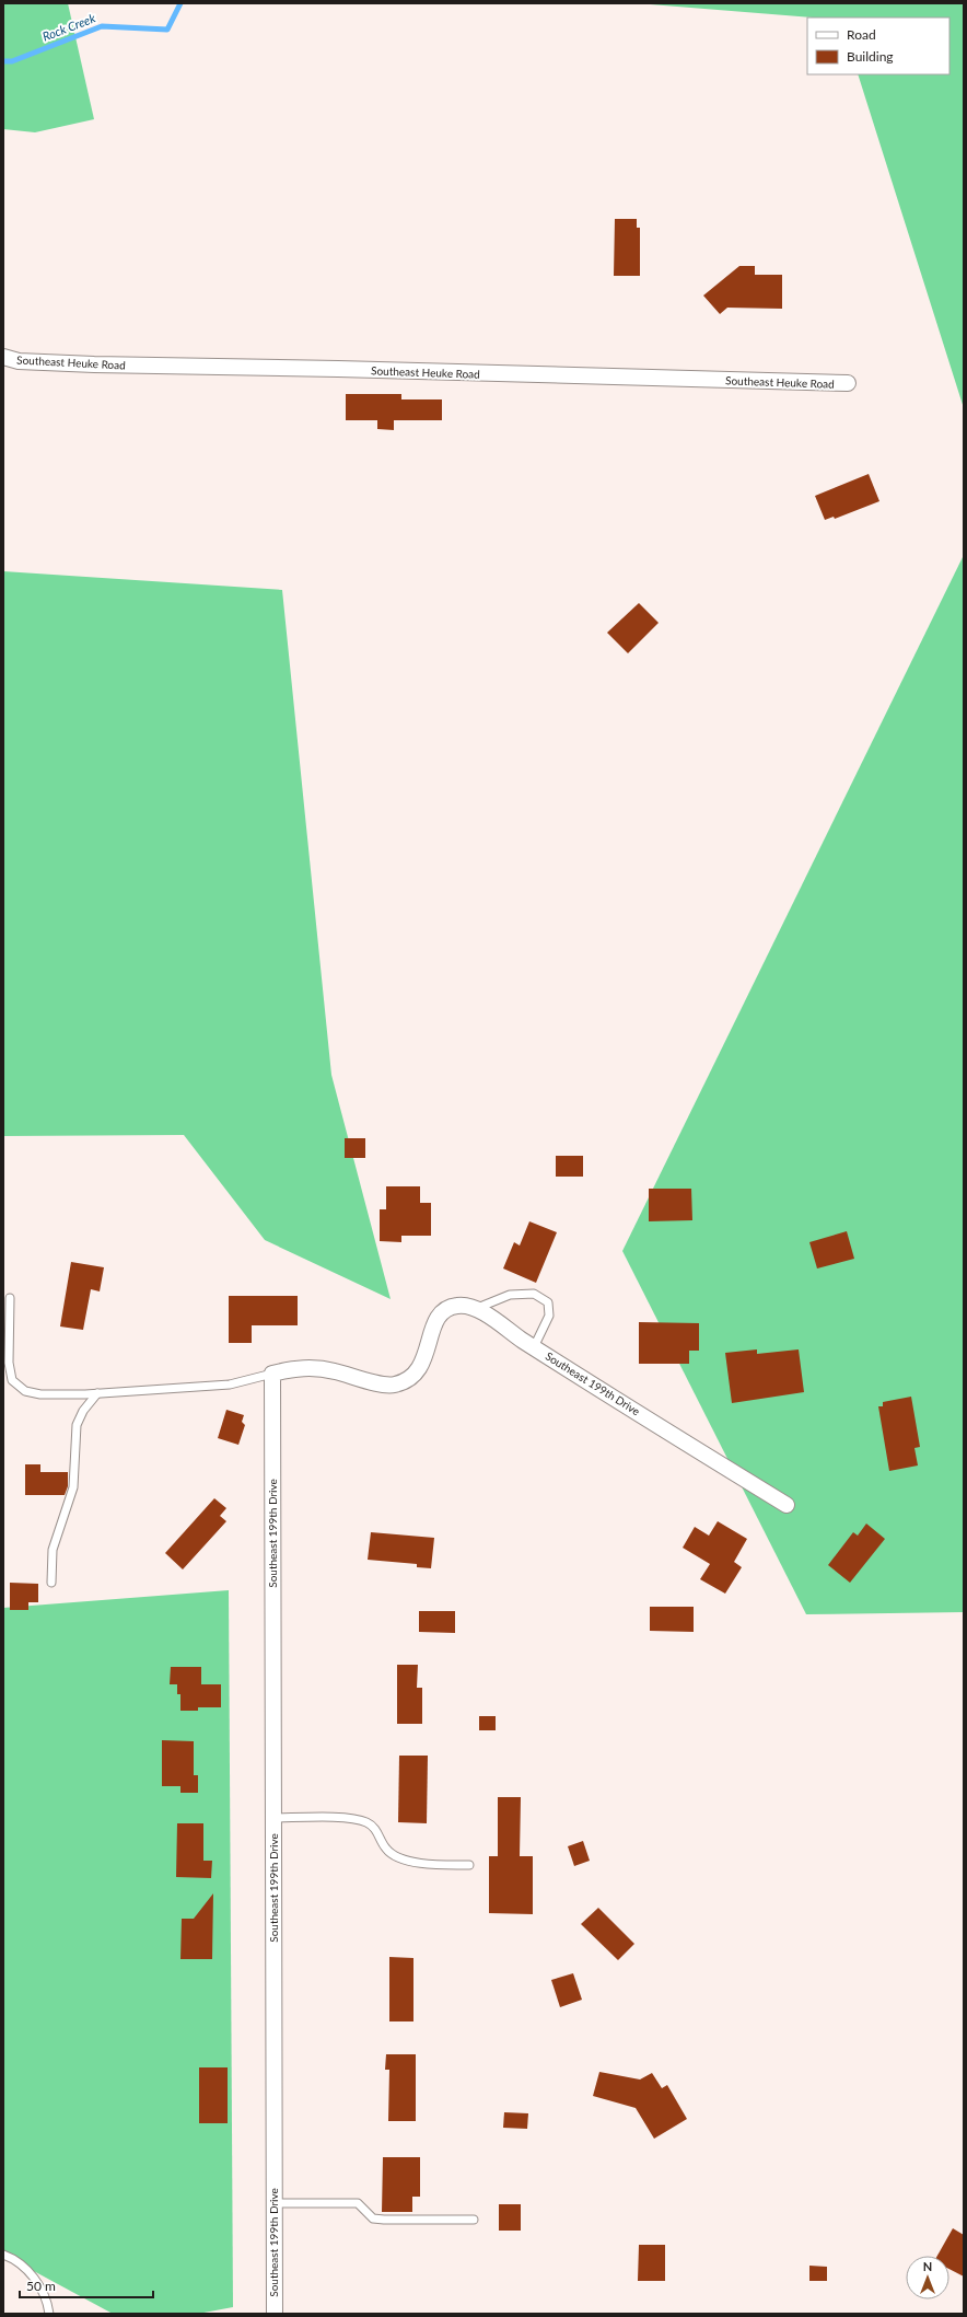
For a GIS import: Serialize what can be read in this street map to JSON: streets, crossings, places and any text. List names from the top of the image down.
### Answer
{
  "streets": {
    "street": ["Southeast Heuke Road", "Southeast 199th Drive"]
  },
  "water": ["Rock Creek"],
  "legend": ["Road", "Building"],
  "scale_bar": "50 m",
  "north": "top"
}
